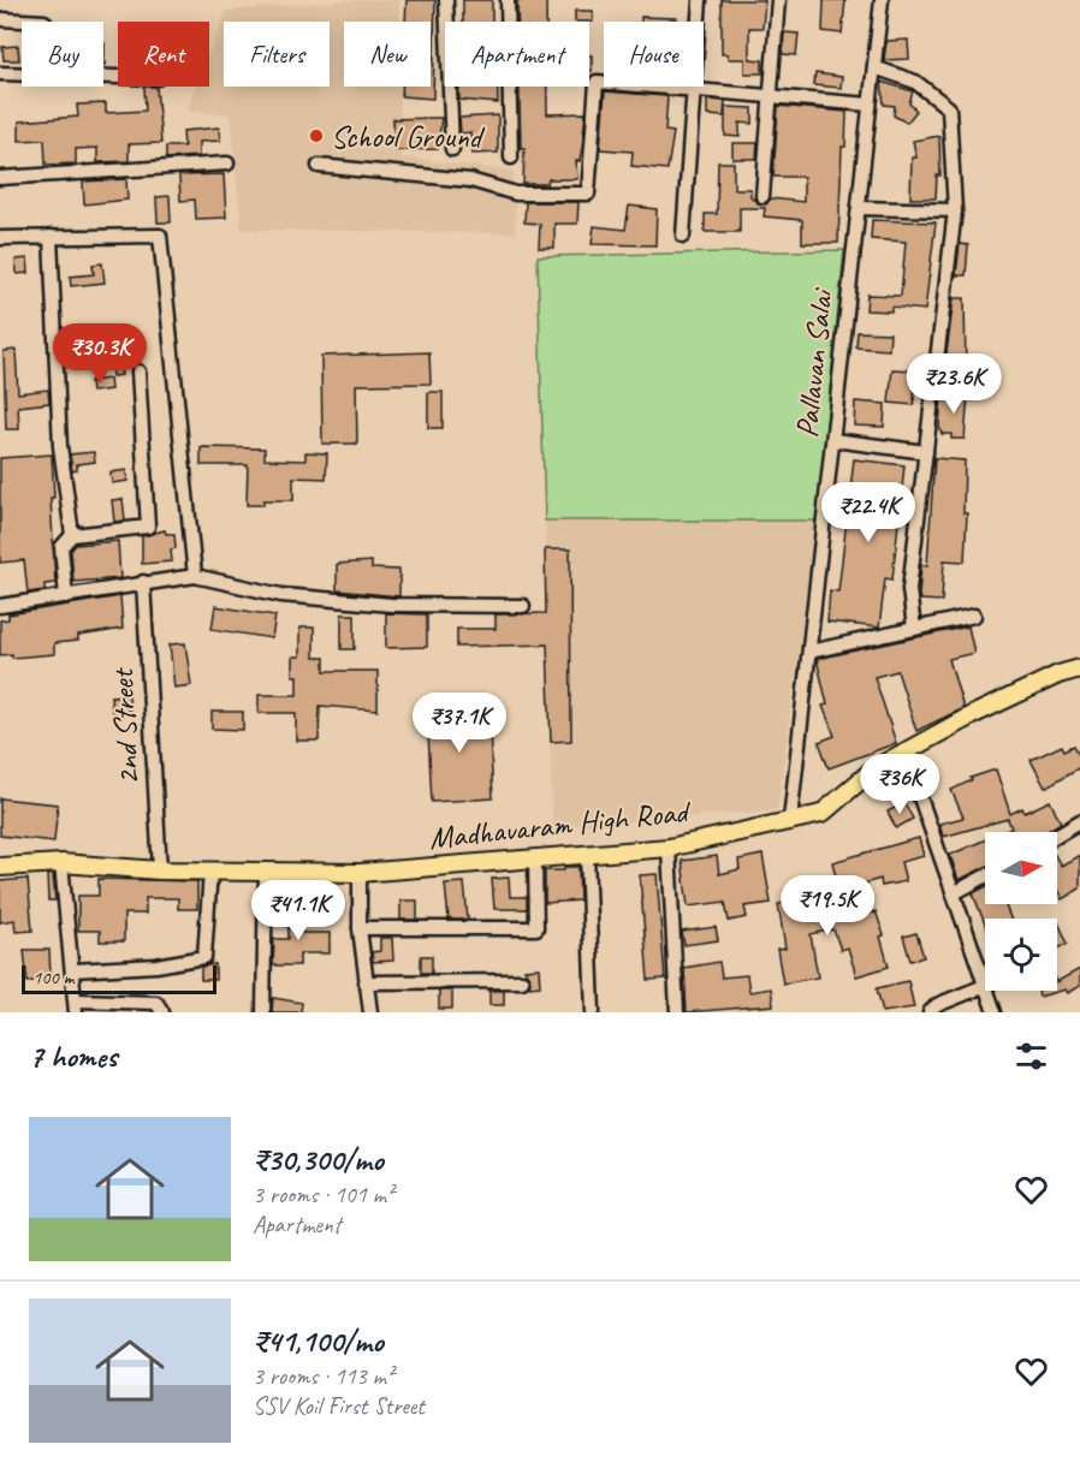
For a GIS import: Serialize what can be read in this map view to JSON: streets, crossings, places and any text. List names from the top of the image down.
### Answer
{
  "streets": {
    "main road": ["Madhavaram High Road"],
    "street": ["Pallavan Salai", "2nd Street"]
  },
  "crossings": [
    ["Pallavan Salai", "Madhavaram High Road"],
    ["2nd Street", "Madhavaram High Road"]
  ],
  "places": ["School Ground"],
  "scale_bar": "100 m",
  "north": "right",
  "page": {
    "chip": [
      "Buy",
      "Rent",
      "Filters",
      "New",
      "Apartment",
      "House"
    ],
    "price": [
      "₹30.3K",
      "₹23.6K",
      "₹22.4K",
      "₹37.1K",
      "₹36K",
      "₹19.5K",
      "₹41.1K"
    ],
    "scale": "100 m",
    "heading": "7 homes",
    "list": [
      {
        "name": "₹30,300/mo",
        "note": "3 rooms · 101 m² · Apartment"
      },
      {
        "name": "₹41,100/mo",
        "note": "3 rooms · 113 m² · SSV Koil First Street"
      }
    ]
  }
}
